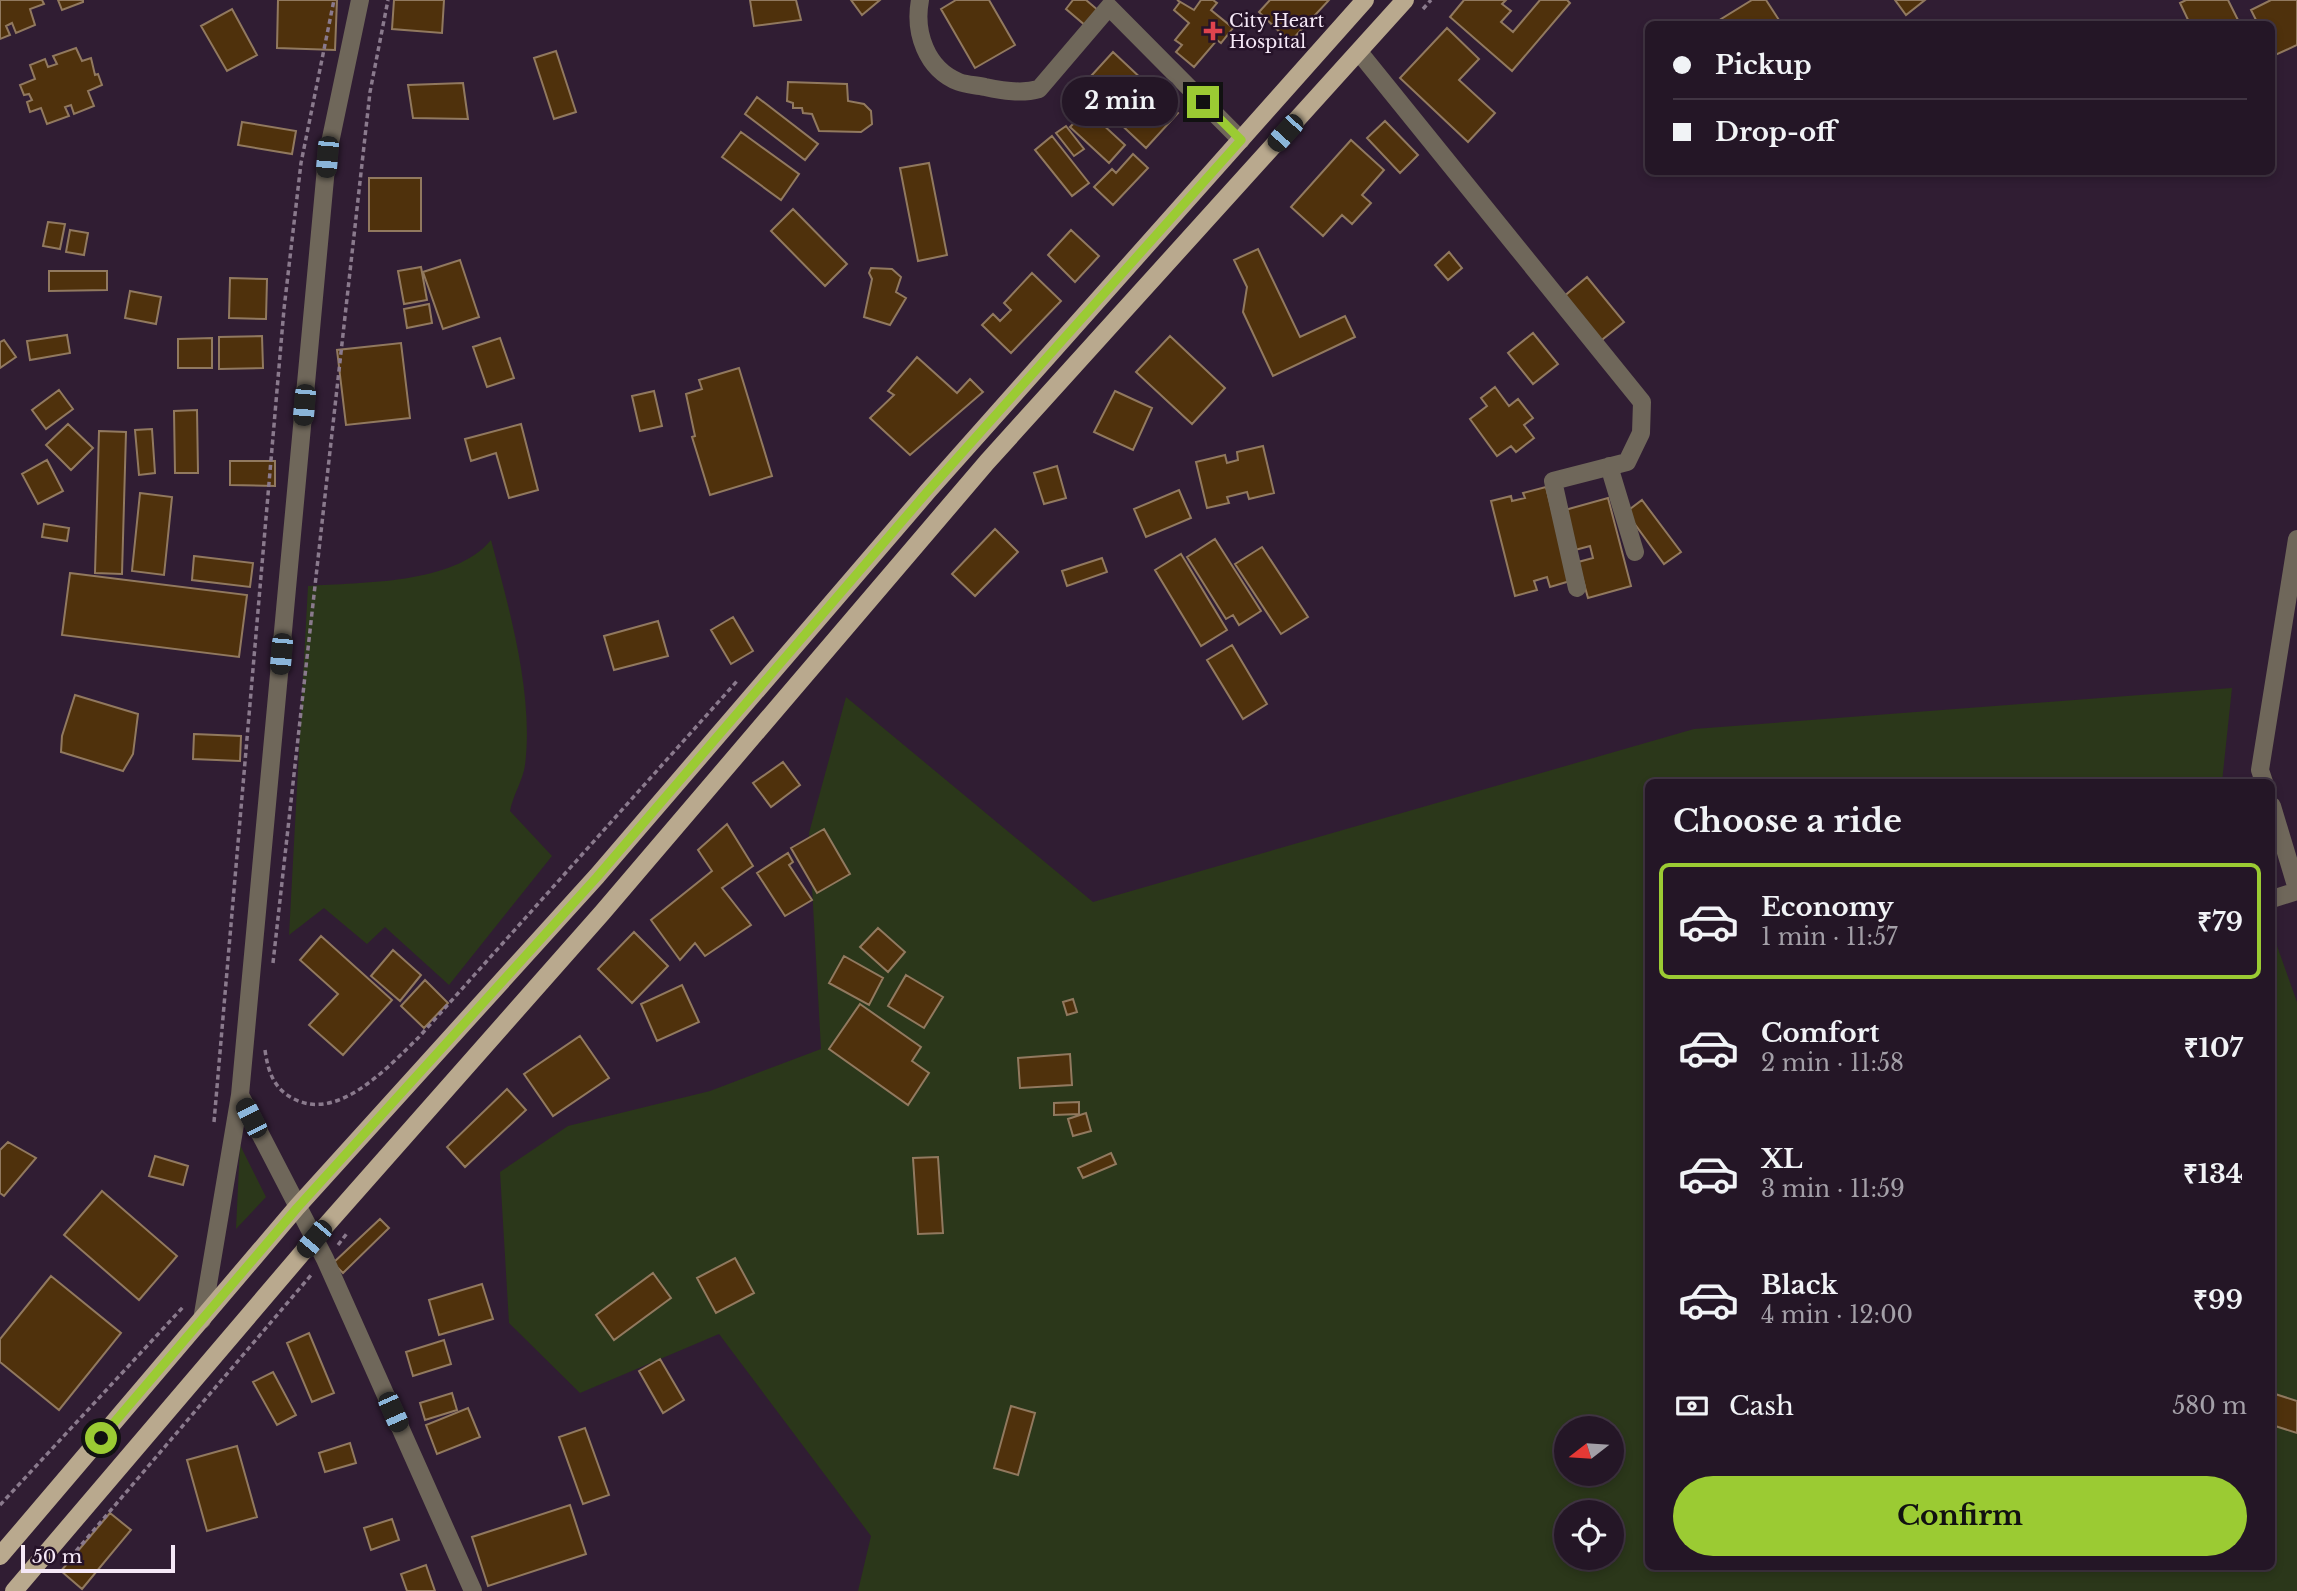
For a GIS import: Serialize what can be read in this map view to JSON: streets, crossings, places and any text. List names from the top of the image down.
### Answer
{
  "places": {
    "health": ["City Heart Hospital"]
  },
  "scale_bar": "50 m",
  "north": "left",
  "page": {
    "banner": ["Pickup", "Drop-off"],
    "bubble": "2 min",
    "heading": "Choose a ride",
    "list": [
      {
        "name": "Economy",
        "note": "1 min · 11:57",
        "value": "₹79"
      },
      {
        "name": "Comfort",
        "note": "2 min · 11:58",
        "value": "₹107"
      },
      {
        "name": "XL",
        "note": "3 min · 11:59",
        "value": "₹134"
      },
      {
        "name": "Black",
        "note": "4 min · 12:00",
        "value": "₹99"
      }
    ],
    "pay": ["Cash", "580 m"],
    "buttons": "Confirm",
    "scale": "50 m"
  }
}
